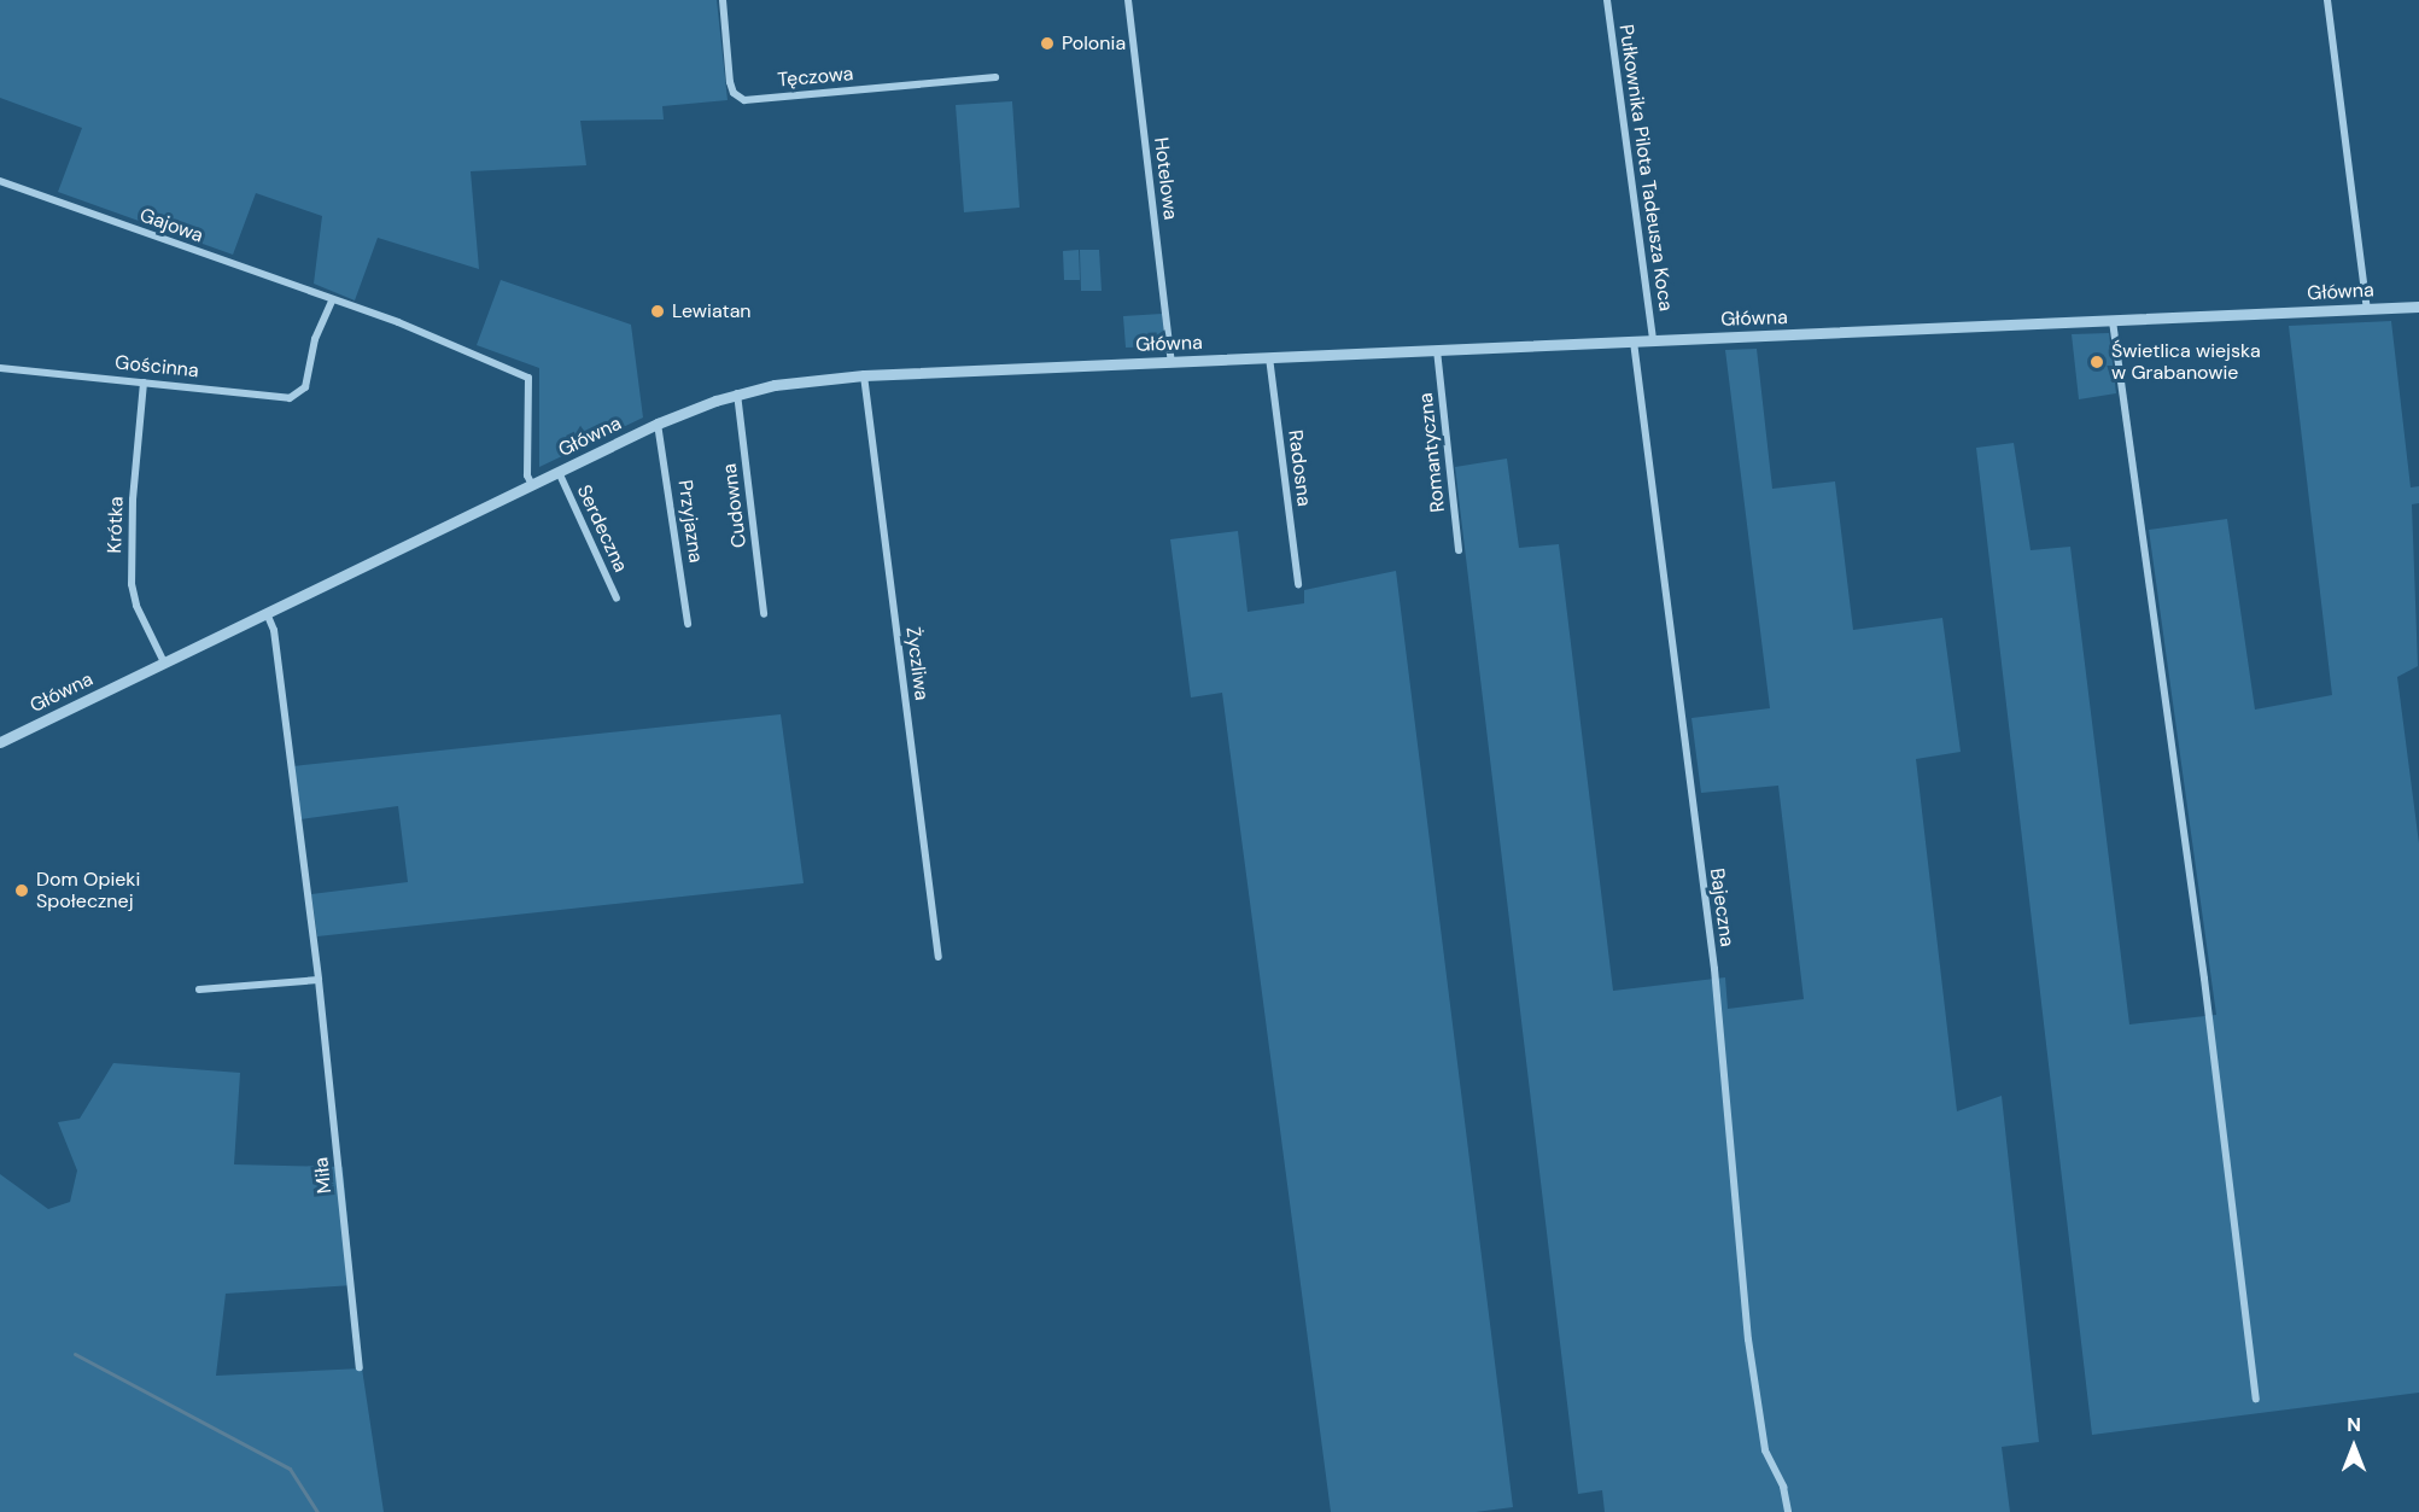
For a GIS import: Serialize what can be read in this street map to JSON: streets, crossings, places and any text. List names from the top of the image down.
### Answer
{
  "streets": {
    "street": [
      "Tęczowa",
      "Pułkownika Pilota Tadeusza Koca",
      "Hotelowa",
      "Gajowa",
      "Główna",
      "Gościnna",
      "Romantyczna",
      "Radosna",
      "Cudowna",
      "Przyjazna",
      "Krótka",
      "Serdeczna",
      "Życzliwa",
      "Bajeczna",
      "Miła"
    ]
  },
  "crossings": [
    ["Pułkownika Pilota Tadeusza Koca", "Główna"],
    ["Hotelowa", "Główna"],
    ["Gajowa", "Główna"],
    ["Gajowa", "Gościnna"],
    ["Główna", "Romantyczna"],
    ["Główna", "Radosna"],
    ["Główna", "Cudowna"],
    ["Główna", "Przyjazna"],
    ["Główna", "Krótka"],
    ["Główna", "Serdeczna"],
    ["Główna", "Życzliwa"],
    ["Główna", "Bajeczna"],
    ["Główna", "Miła"],
    ["Gościnna", "Krótka"]
  ],
  "places": [
    "Polonia",
    "Lewiatan",
    "Świetlica wiejska w Grabanowie",
    "Dom Opieki Społecznej"
  ],
  "north": "top"
}
